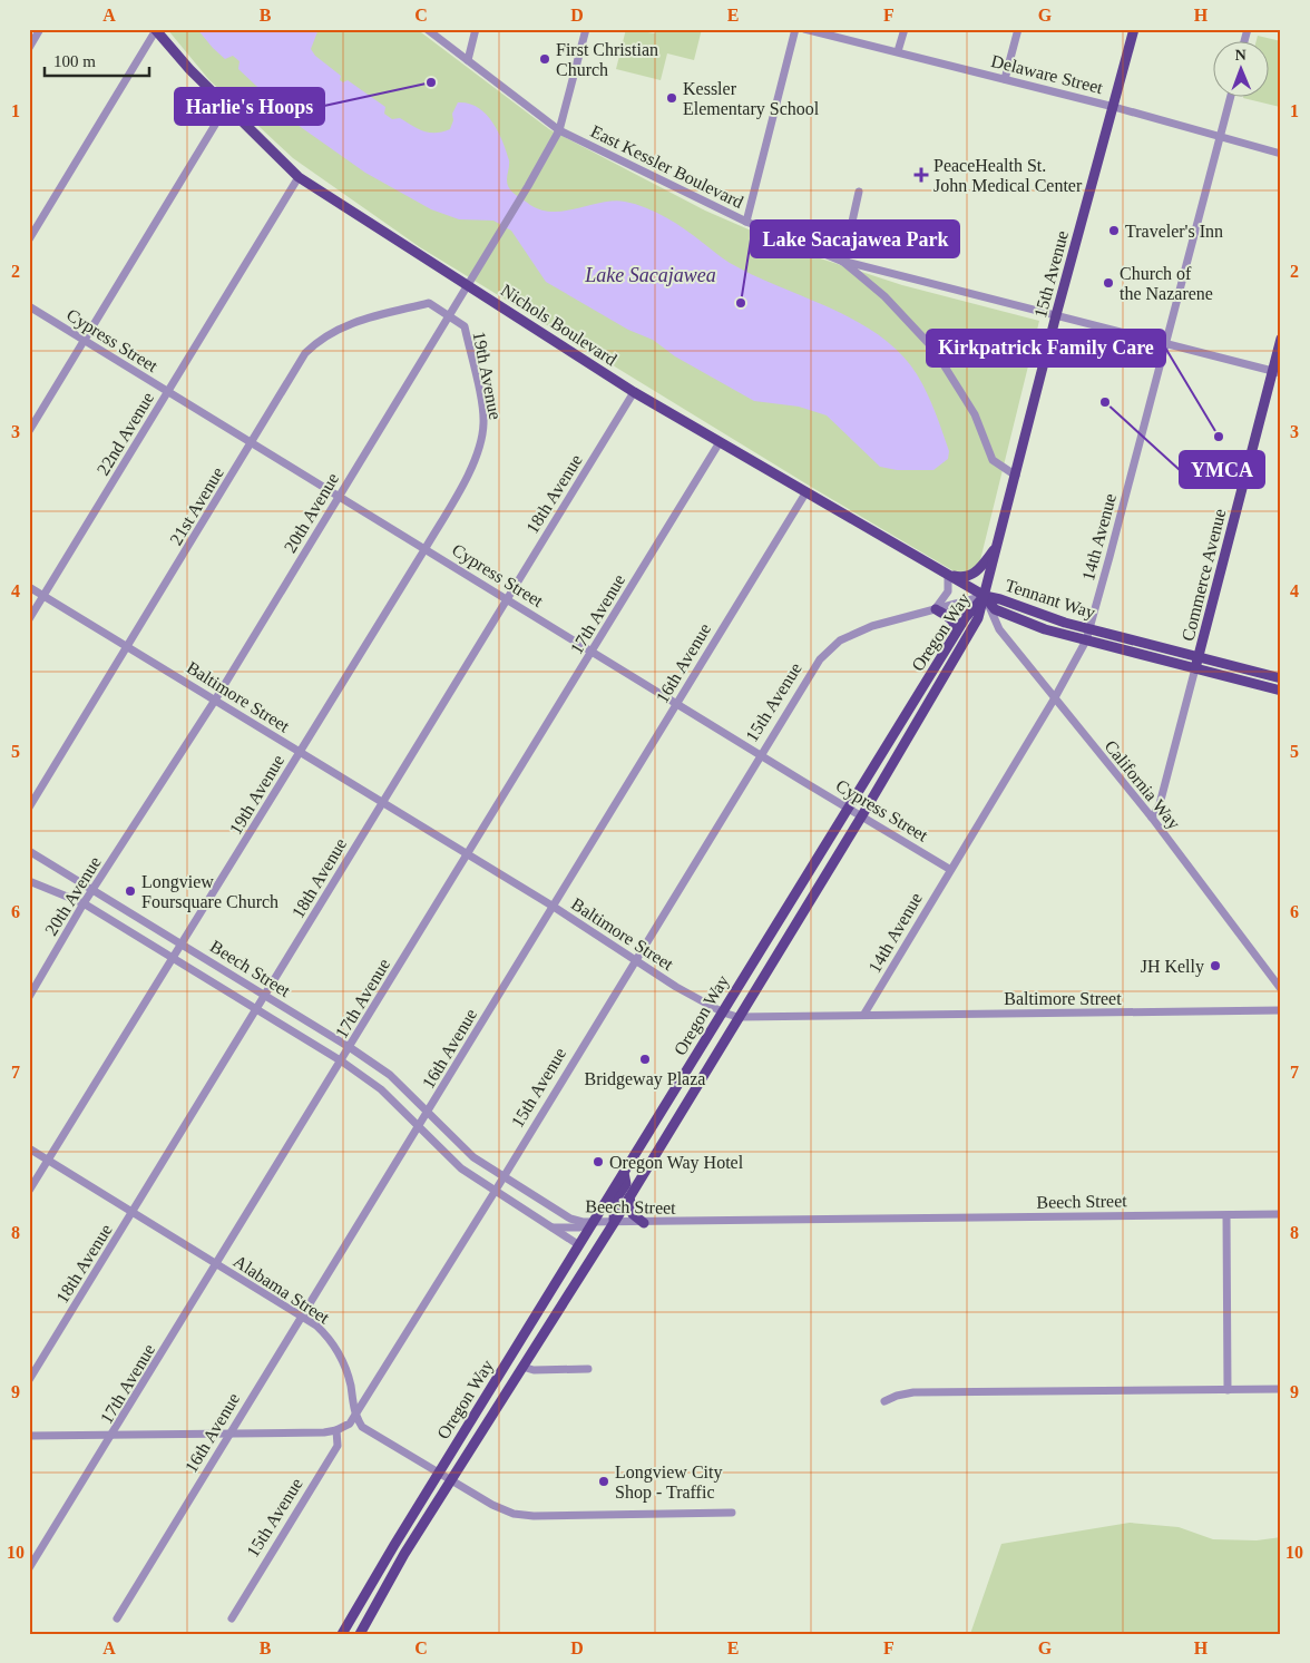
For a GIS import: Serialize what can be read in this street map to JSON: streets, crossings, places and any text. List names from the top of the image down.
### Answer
{
  "streets": {
    "main road": [
      "15th Avenue",
      "Nichols Boulevard",
      "Commerce Avenue",
      "Tennant Way",
      "Oregon Way"
    ],
    "street": [
      "Delaware Street",
      "East Kessler Boulevard",
      "Cypress Street",
      "19th Avenue",
      "22nd Avenue",
      "18th Avenue",
      "21st Avenue",
      "20th Avenue",
      "14th Avenue",
      "17th Avenue",
      "16th Avenue",
      "Baltimore Street",
      "California Way",
      "Beech Street",
      "Alabama Street"
    ]
  },
  "crossings": [
    ["Delaware Street", "15th Avenue"],
    ["Delaware Street", "14th Avenue"],
    ["East Kessler Boulevard", "15th Avenue"],
    ["East Kessler Boulevard", "20th Avenue"],
    ["15th Avenue", "Nichols Boulevard"],
    ["15th Avenue", "Cypress Street"],
    ["15th Avenue", "Tennant Way"],
    ["15th Avenue", "Oregon Way"],
    ["15th Avenue", "Baltimore Street"],
    ["15th Avenue", "California Way"],
    ["15th Avenue", "Beech Street"],
    ["15th Avenue", "Alabama Street"],
    ["Nichols Boulevard", "22nd Avenue"],
    ["Nichols Boulevard", "18th Avenue"],
    ["Nichols Boulevard", "20th Avenue"],
    ["Nichols Boulevard", "Tennant Way"],
    ["Nichols Boulevard", "17th Avenue"],
    ["Nichols Boulevard", "Oregon Way"],
    ["Nichols Boulevard", "16th Avenue"],
    ["Nichols Boulevard", "California Way"],
    ["Cypress Street", "19th Avenue"],
    ["Cypress Street", "22nd Avenue"],
    ["Cypress Street", "18th Avenue"],
    ["Cypress Street", "21st Avenue"],
    ["Cypress Street", "20th Avenue"],
    ["Cypress Street", "14th Avenue"],
    ["Cypress Street", "17th Avenue"],
    ["Cypress Street", "Oregon Way"],
    ["Cypress Street", "16th Avenue"],
    ["19th Avenue", "21st Avenue"],
    ["19th Avenue", "20th Avenue"],
    ["19th Avenue", "Baltimore Street"],
    ["19th Avenue", "Beech Street"],
    ["19th Avenue", "Alabama Street"],
    ["22nd Avenue", "Baltimore Street"],
    ["18th Avenue", "Baltimore Street"],
    ["18th Avenue", "Beech Street"],
    ["18th Avenue", "Alabama Street"],
    ["21st Avenue", "20th Avenue"],
    ["21st Avenue", "Baltimore Street"],
    ["20th Avenue", "Baltimore Street"],
    ["20th Avenue", "Beech Street"],
    ["14th Avenue", "Tennant Way"],
    ["14th Avenue", "Baltimore Street"],
    ["14th Avenue", "California Way"],
    ["Commerce Avenue", "Tennant Way"],
    ["Commerce Avenue", "California Way"],
    ["Tennant Way", "Oregon Way"],
    ["Tennant Way", "California Way"],
    ["17th Avenue", "Baltimore Street"],
    ["17th Avenue", "Beech Street"],
    ["17th Avenue", "Alabama Street"],
    ["Oregon Way", "Baltimore Street"],
    ["Oregon Way", "California Way"],
    ["Oregon Way", "Beech Street"],
    ["16th Avenue", "Baltimore Street"],
    ["16th Avenue", "Beech Street"],
    ["16th Avenue", "Alabama Street"]
  ],
  "water": ["Lake Sacajawea"],
  "places": {
    "other": [
      "First Christian Church",
      "Harlie's Hoops",
      "Kessler Elementary School",
      "Traveler's Inn",
      "Church of the Nazarene",
      "Lake Sacajawea Park",
      "YMCA",
      "Kirkpatrick Family Care",
      "Longview Foursquare Church",
      "JH Kelly",
      "Bridgeway Plaza",
      "Oregon Way Hotel",
      "Longview City Shop - Traffic"
    ],
    "health": ["PeaceHealth St. John Medical Center"]
  },
  "scale_bar": "100 m",
  "north": "top",
  "grid": {
    "columns": [
      "A",
      "B",
      "C",
      "D",
      "E",
      "F",
      "G",
      "H"
    ],
    "rows": [
      "1",
      "2",
      "3",
      "4",
      "5",
      "6",
      "7",
      "8",
      "9",
      "10"
    ]
  }
}
